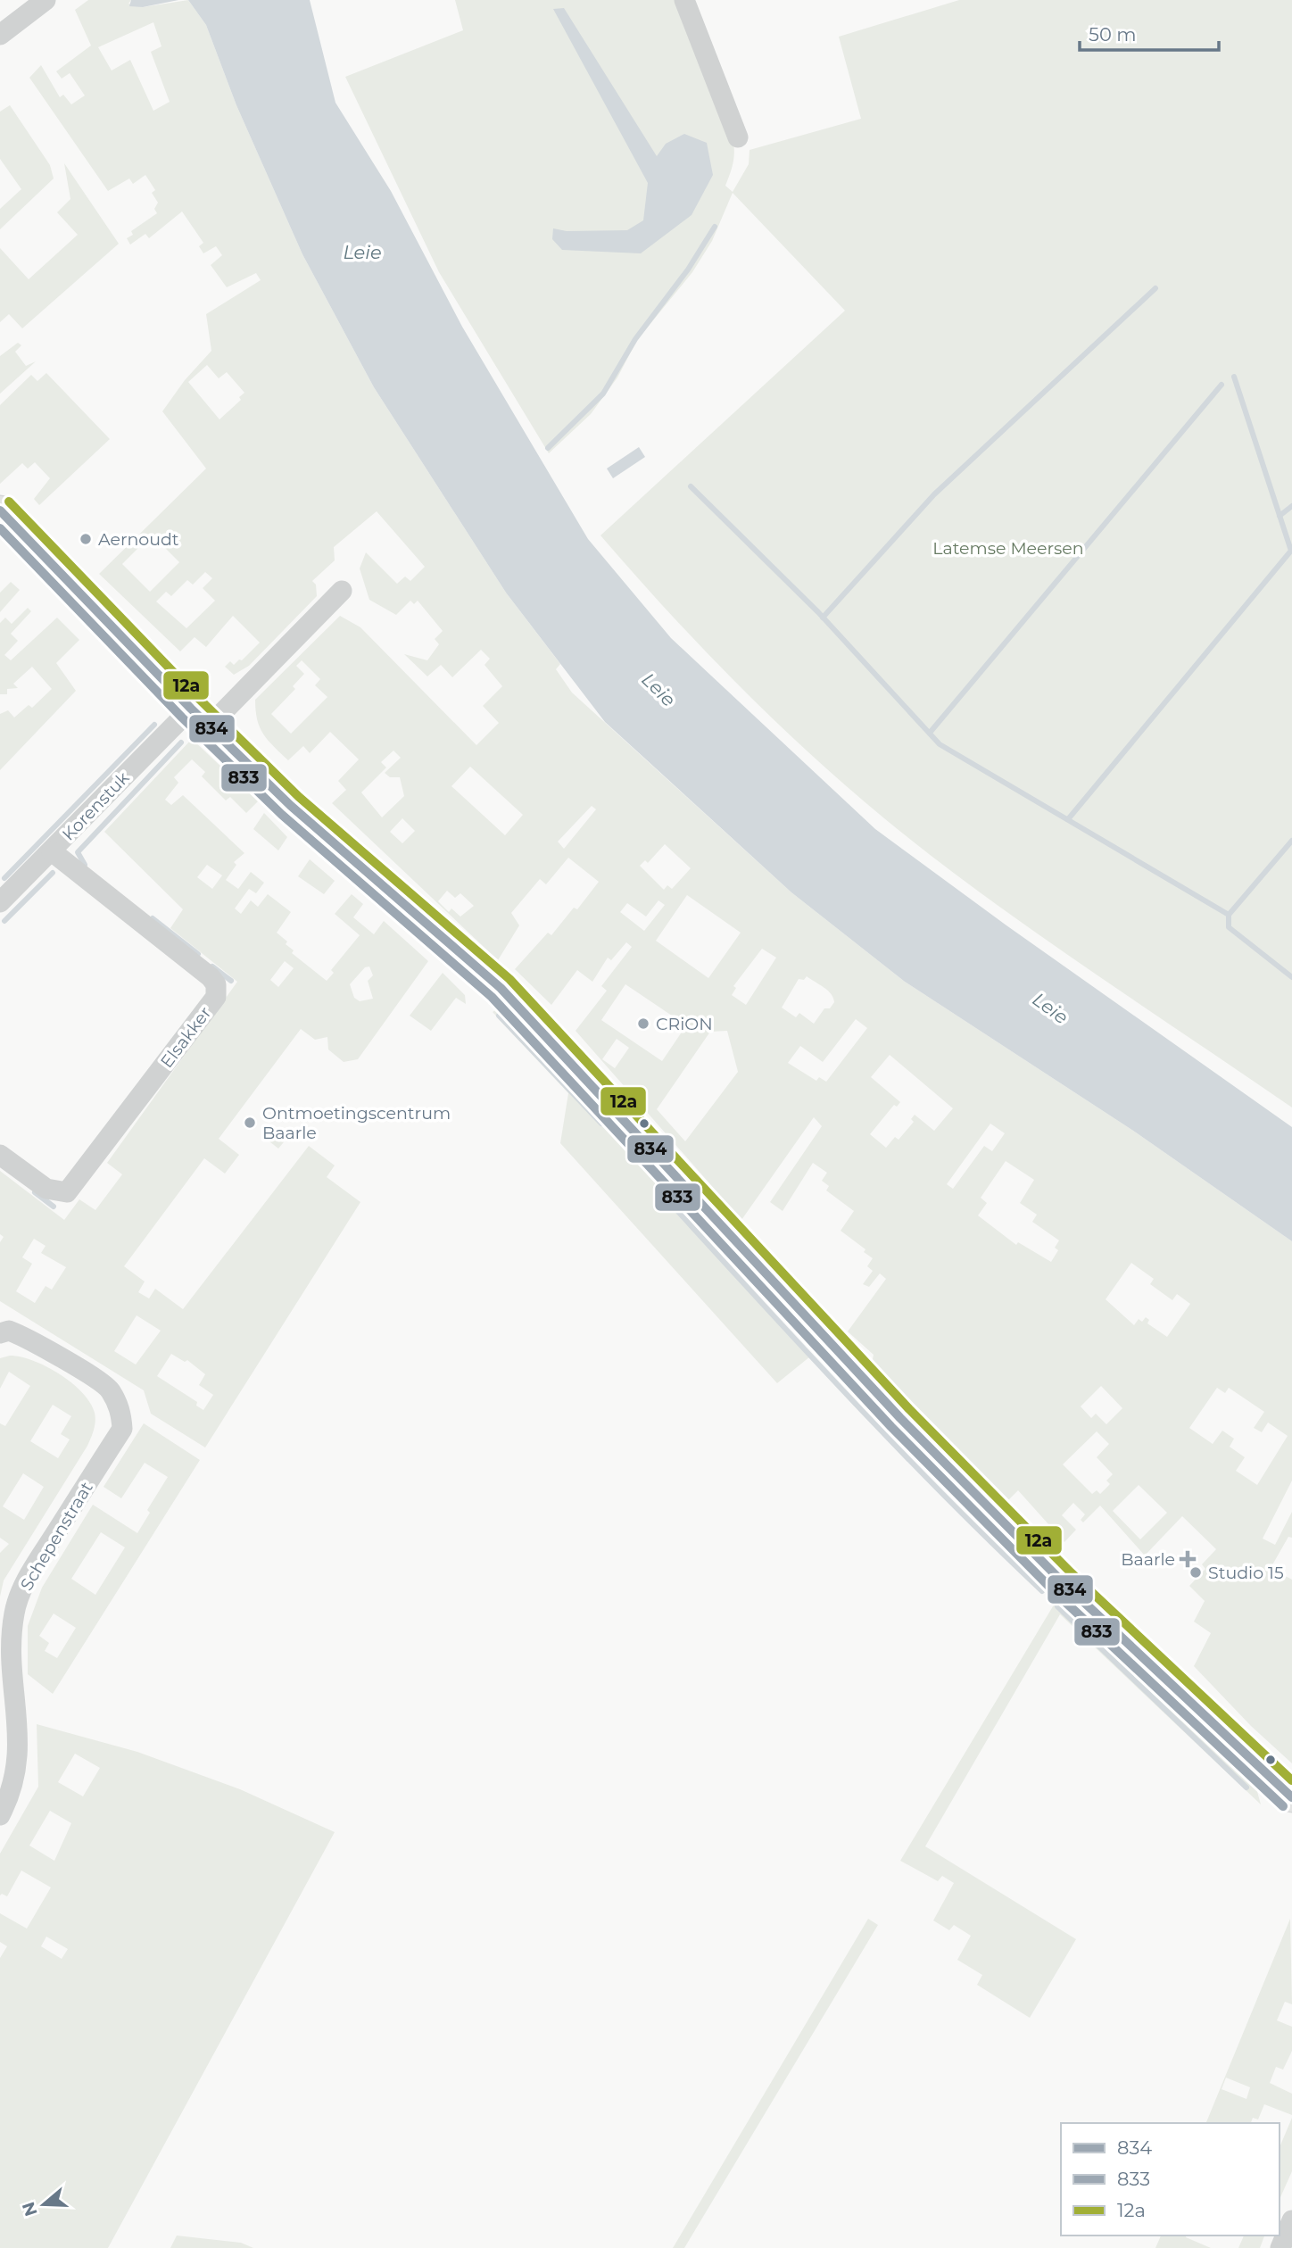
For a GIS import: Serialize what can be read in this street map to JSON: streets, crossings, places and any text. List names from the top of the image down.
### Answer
{
  "streets": {
    "street": ["Korenstuk", "Elsakker", "Schepenstraat"]
  },
  "crossings": [
    ["Korenstuk", "Elsakker"]
  ],
  "water": ["Leie"],
  "parks": ["Latemse Meersen"],
  "places": {
    "other": [
      "Aernoudt",
      "CRiON",
      "Ontmoetingscentrum Baarle",
      "Studio 15"
    ],
    "health": ["Baarle"]
  },
  "lines": ["transit line 12a", "transit line 834", "transit line 833"],
  "legend": ["834", "833", "12a"],
  "scale_bar": "50 m",
  "north": "left"
}
